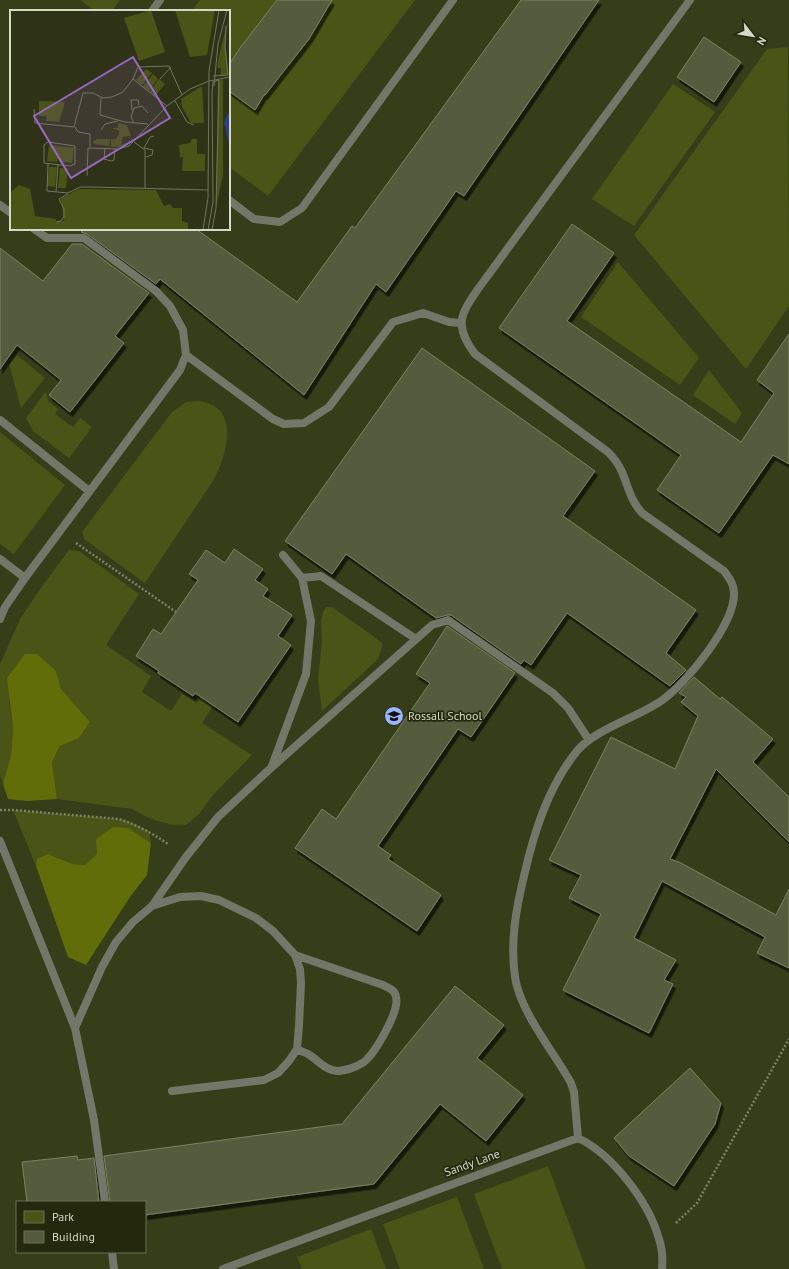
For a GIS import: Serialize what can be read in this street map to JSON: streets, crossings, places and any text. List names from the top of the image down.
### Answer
{
  "streets": {
    "lane": ["Sandy Lane"]
  },
  "places": {
    "school or university": ["Rossall School"]
  },
  "legend": ["Park", "Building"],
  "north": "bottom right"
}
